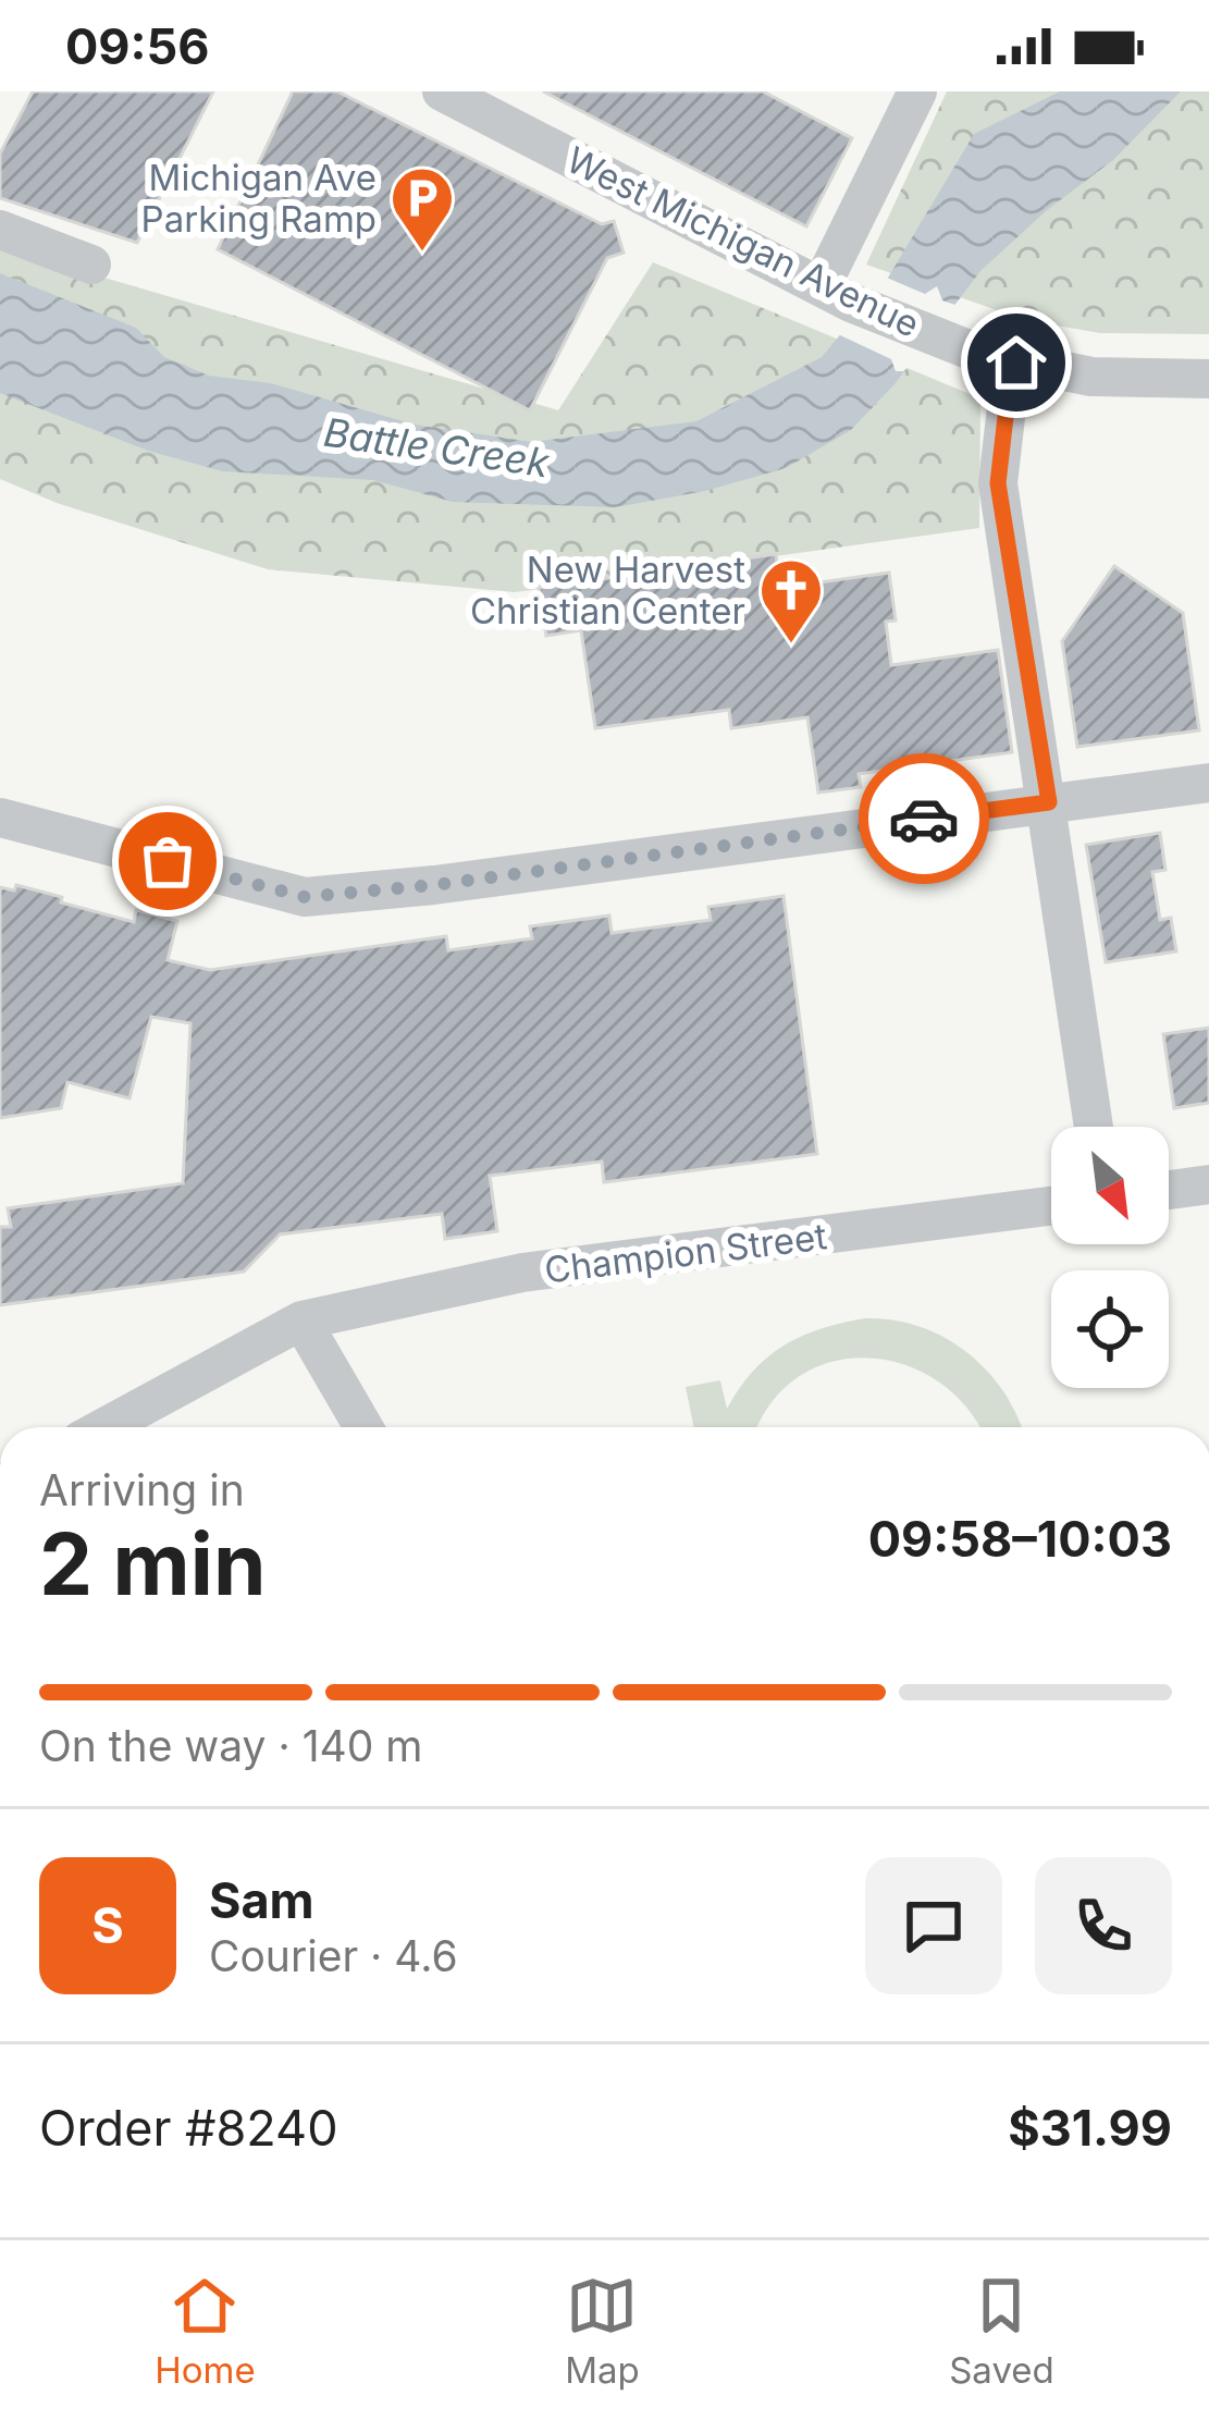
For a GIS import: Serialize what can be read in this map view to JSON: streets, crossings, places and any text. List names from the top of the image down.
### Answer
{
  "streets": {
    "street": ["West Michigan Avenue", "Champion Street"]
  },
  "water": ["Battle Creek"],
  "places": {
    "parking": ["Michigan Ave Parking Ramp"],
    "church": ["New Harvest Christian Center"]
  },
  "north": "bottom right",
  "page": {
    "status": "09:56",
    "heading": ["2 min", "Arriving in", "09:58–10:03"],
    "panel": [
      "Sam",
      "Courier · 4.6",
      "Order #8240",
      "$31.99"
    ],
    "bar": "On the way · 140 m",
    "round": "S",
    "tabs": ["Home", "Map", "Saved"]
  }
}
